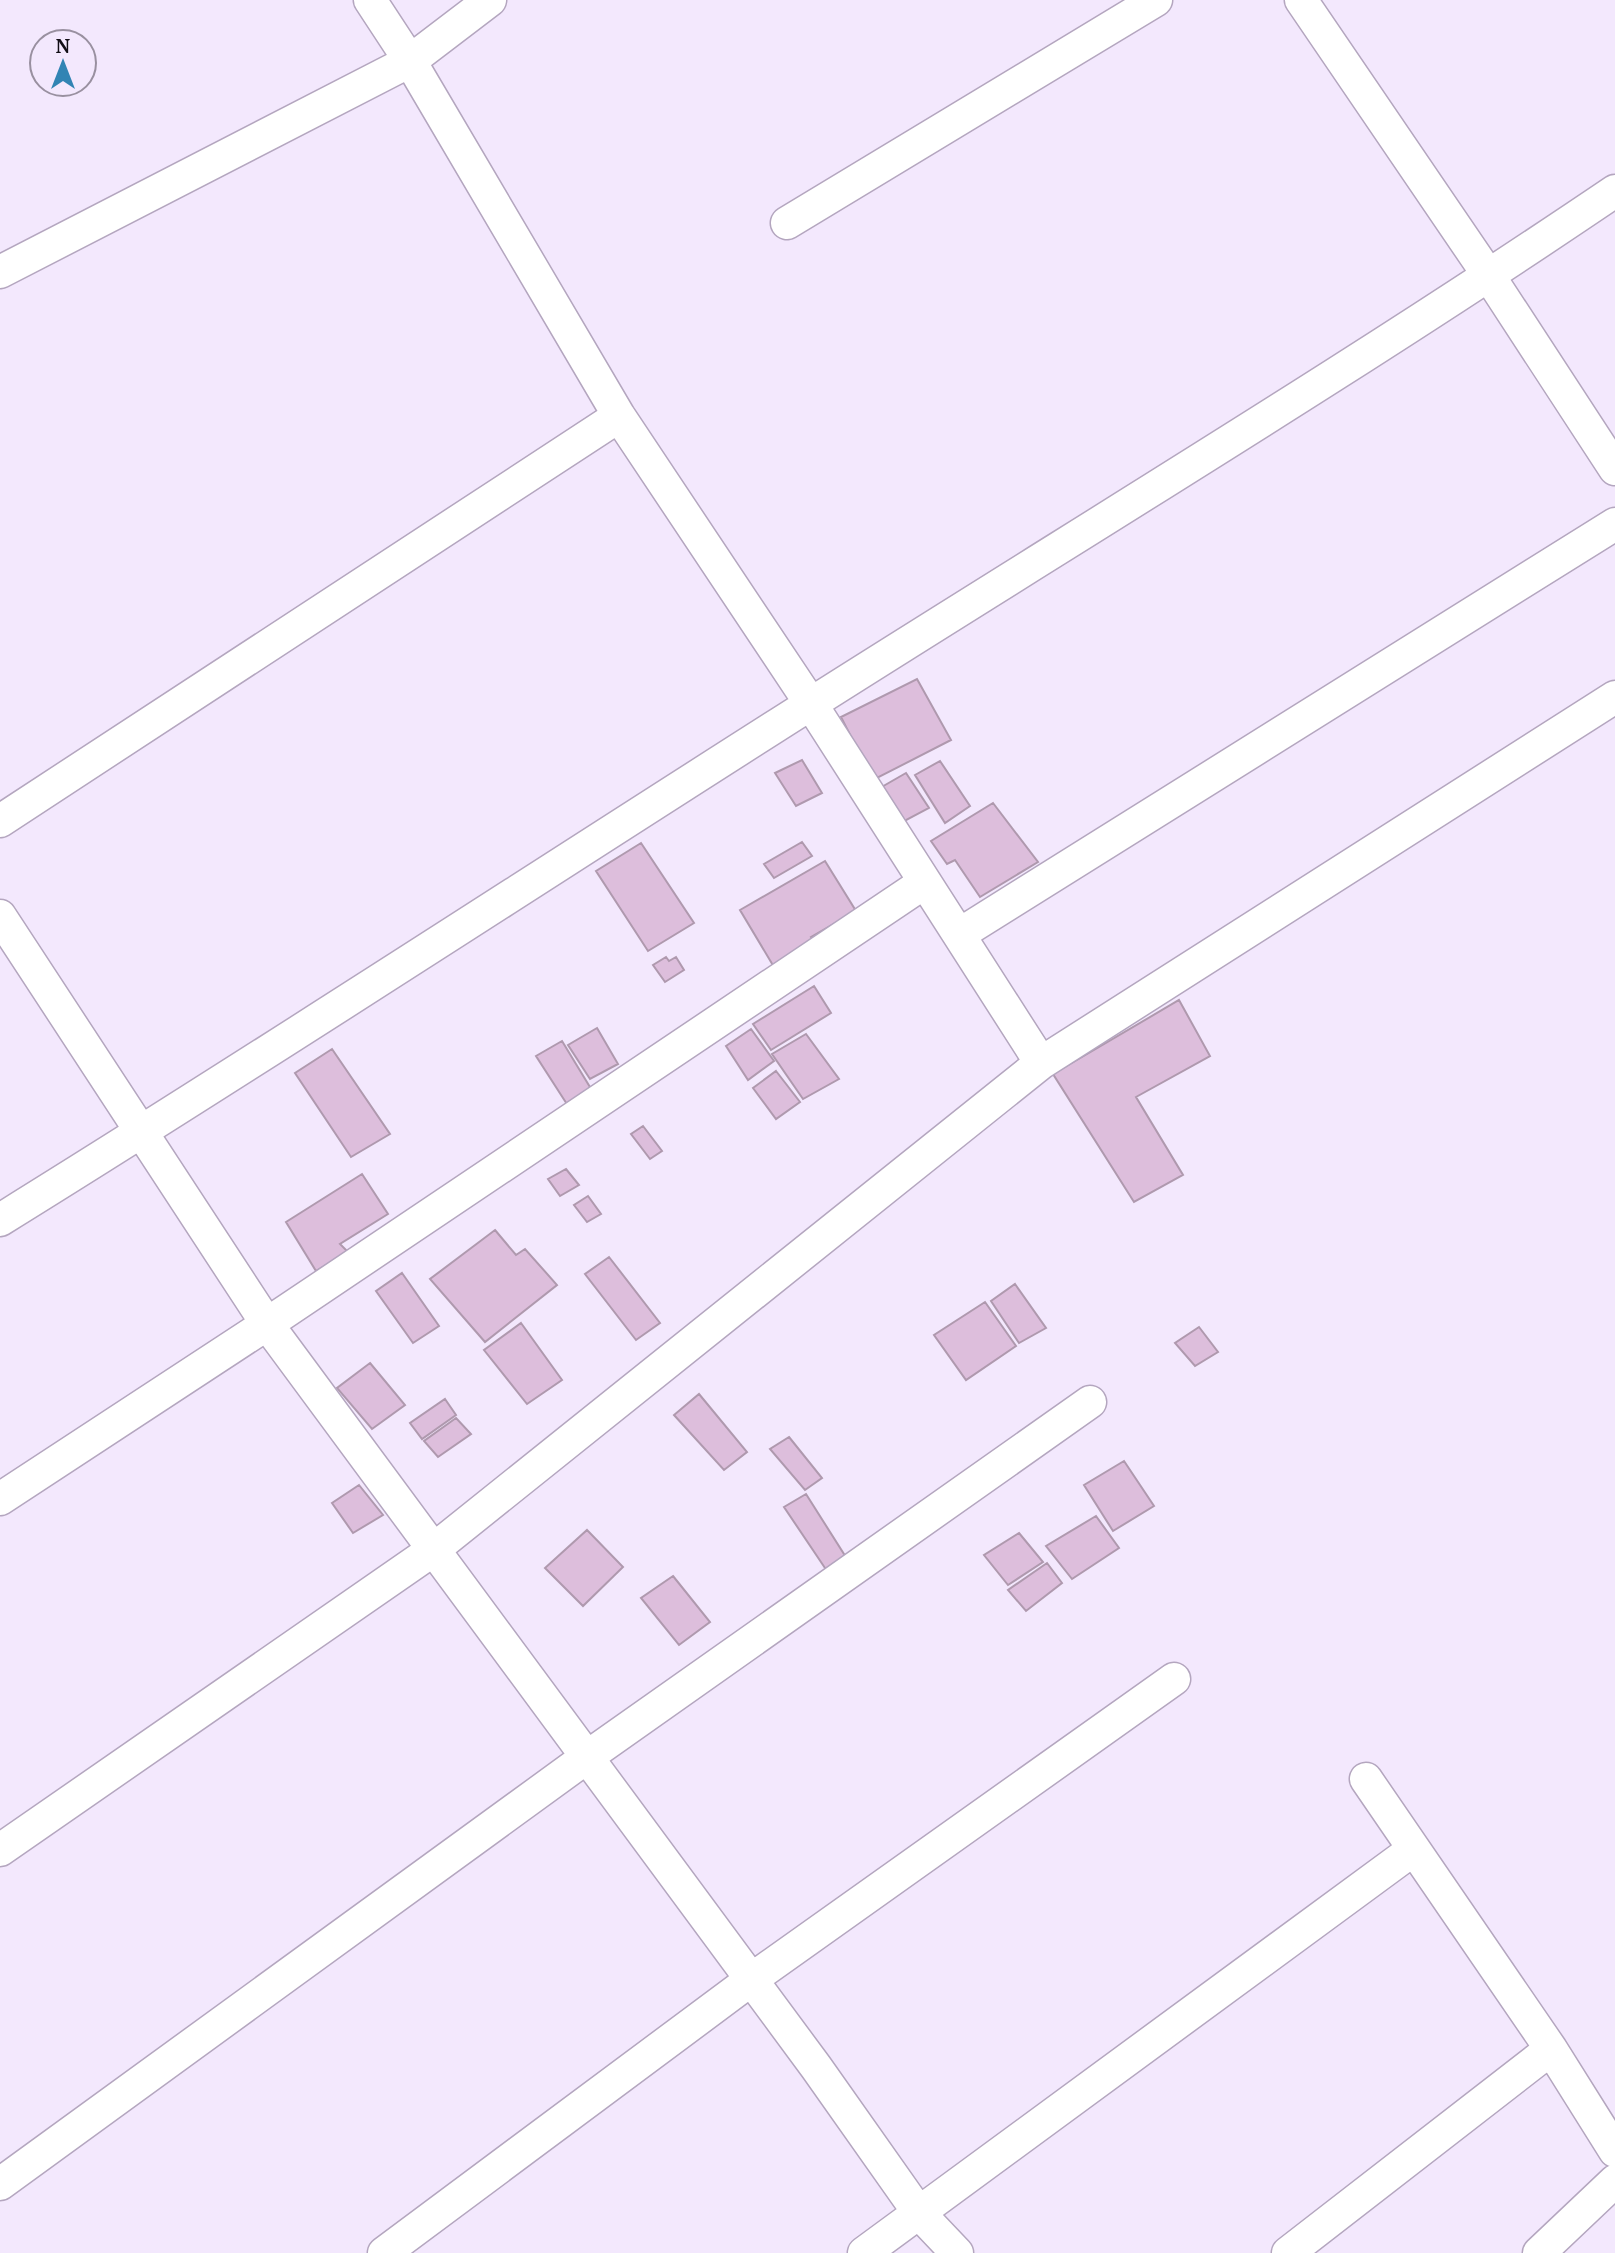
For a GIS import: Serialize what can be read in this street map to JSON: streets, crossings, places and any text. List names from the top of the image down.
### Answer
{
  "north": "top"
}
